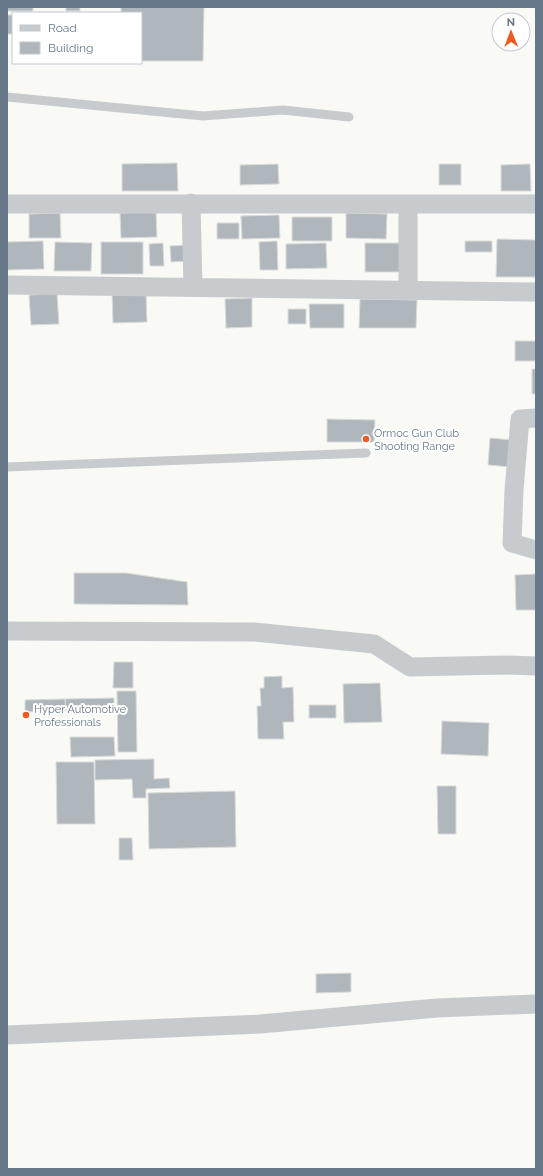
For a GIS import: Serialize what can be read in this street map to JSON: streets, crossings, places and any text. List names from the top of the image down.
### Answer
{
  "places": ["Ormoc Gun Club Shooting Range", "Hyper Automotive Professionals"],
  "legend": ["Road", "Building"],
  "north": "top"
}
